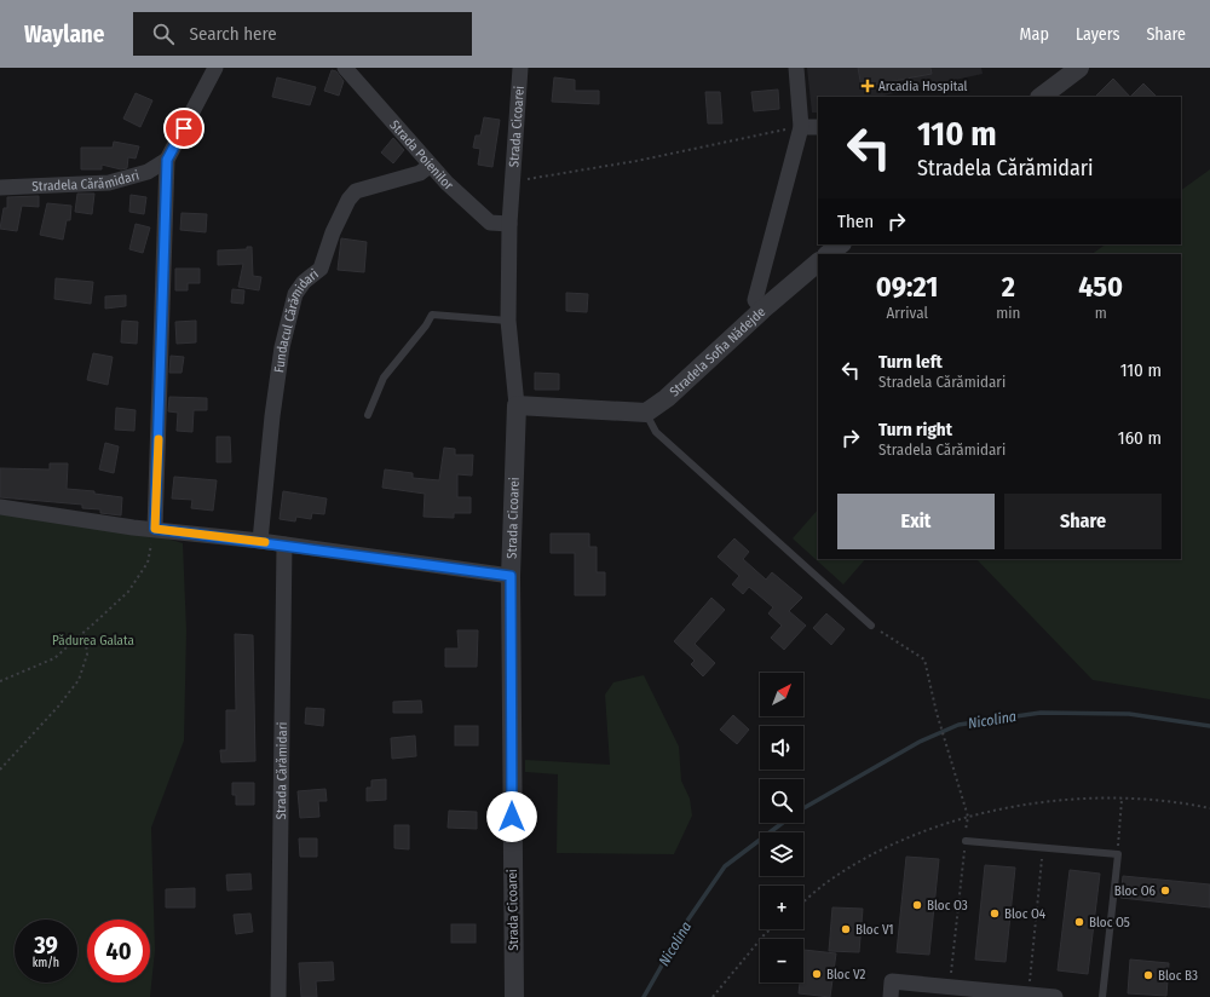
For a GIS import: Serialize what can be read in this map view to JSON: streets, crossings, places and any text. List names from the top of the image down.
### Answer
{
  "streets": {
    "street": [
      "Strada Cicoarei",
      "Strada Poienilor",
      "Stradela Cărămidari",
      "Fundacul Cărămidari",
      "Stradela Sofia Nădejde",
      "Strada Cărămidari"
    ]
  },
  "crossings": [
    ["Strada Cicoarei", "Strada Poienilor"],
    ["Strada Poienilor", "Fundacul Cărămidari"]
  ],
  "water": ["Nicolina"],
  "parks": ["Pădurea Galata"],
  "places": {
    "health": ["Arcadia Hospital"],
    "other": [
      "Bloc O6",
      "Bloc O3",
      "Bloc O4",
      "Bloc O5",
      "Bloc V1",
      "Bloc V2",
      "Bloc B3"
    ]
  },
  "north": "top right",
  "page": {
    "header": "Waylane",
    "search": "Search here",
    "nav": ["Map", "Layers", "Share"],
    "turn": ["110 m", "Stradela Cărămidari"],
    "then": "Then",
    "eta": [
      "09:21",
      "Arrival",
      "2",
      "min",
      "450",
      "m"
    ],
    "list": [
      {
        "name": "Turn left",
        "note": "Stradela Cărămidari",
        "value": "110 m"
      },
      {
        "name": "Turn right",
        "note": "Stradela Cărămidari",
        "value": "160 m"
      }
    ],
    "buttons": ["Exit", "Share"],
    "map_buttons": ["+", "−"],
    "speed": "39 km/h",
    "limit": "40"
  }
}
